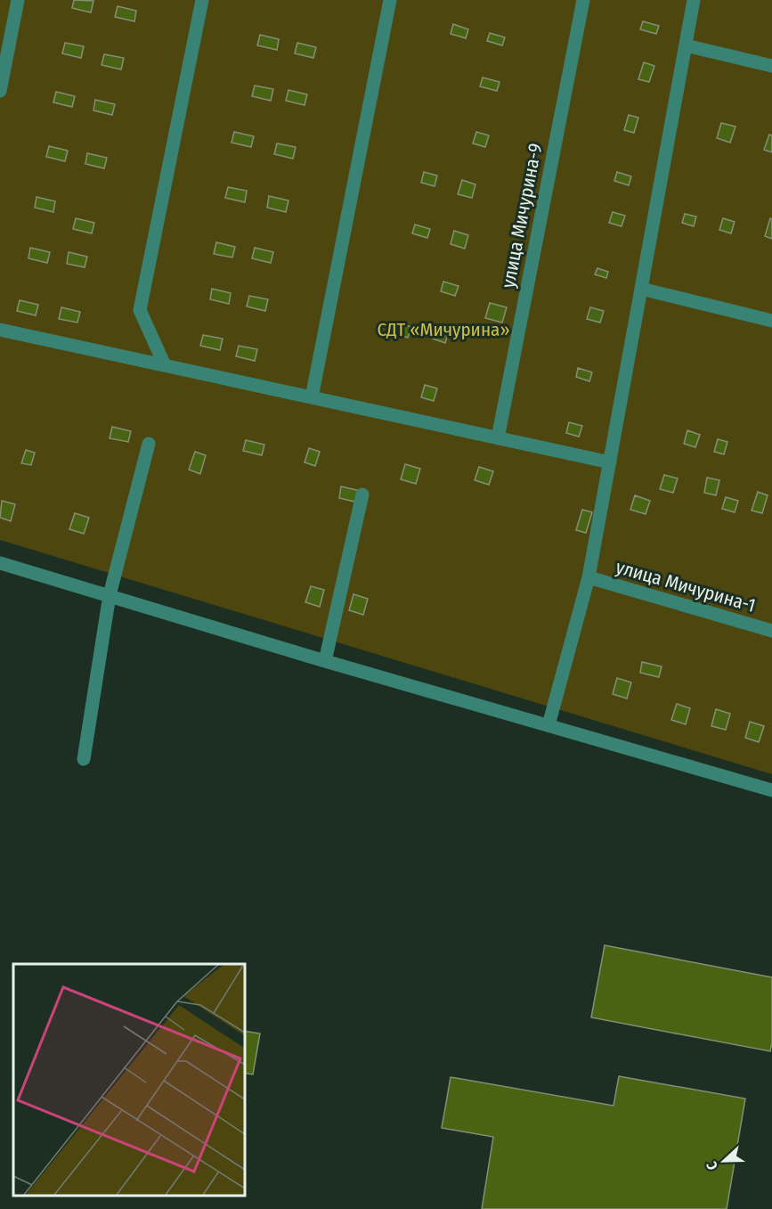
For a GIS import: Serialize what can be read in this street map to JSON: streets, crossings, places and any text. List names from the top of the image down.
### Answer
{
  "streets": {
    "street": ["улица Мичурина-9", "улица Мичурина-1"]
  },
  "parks": ["СДТ «Мичурина»"],
  "north": "left"
}
